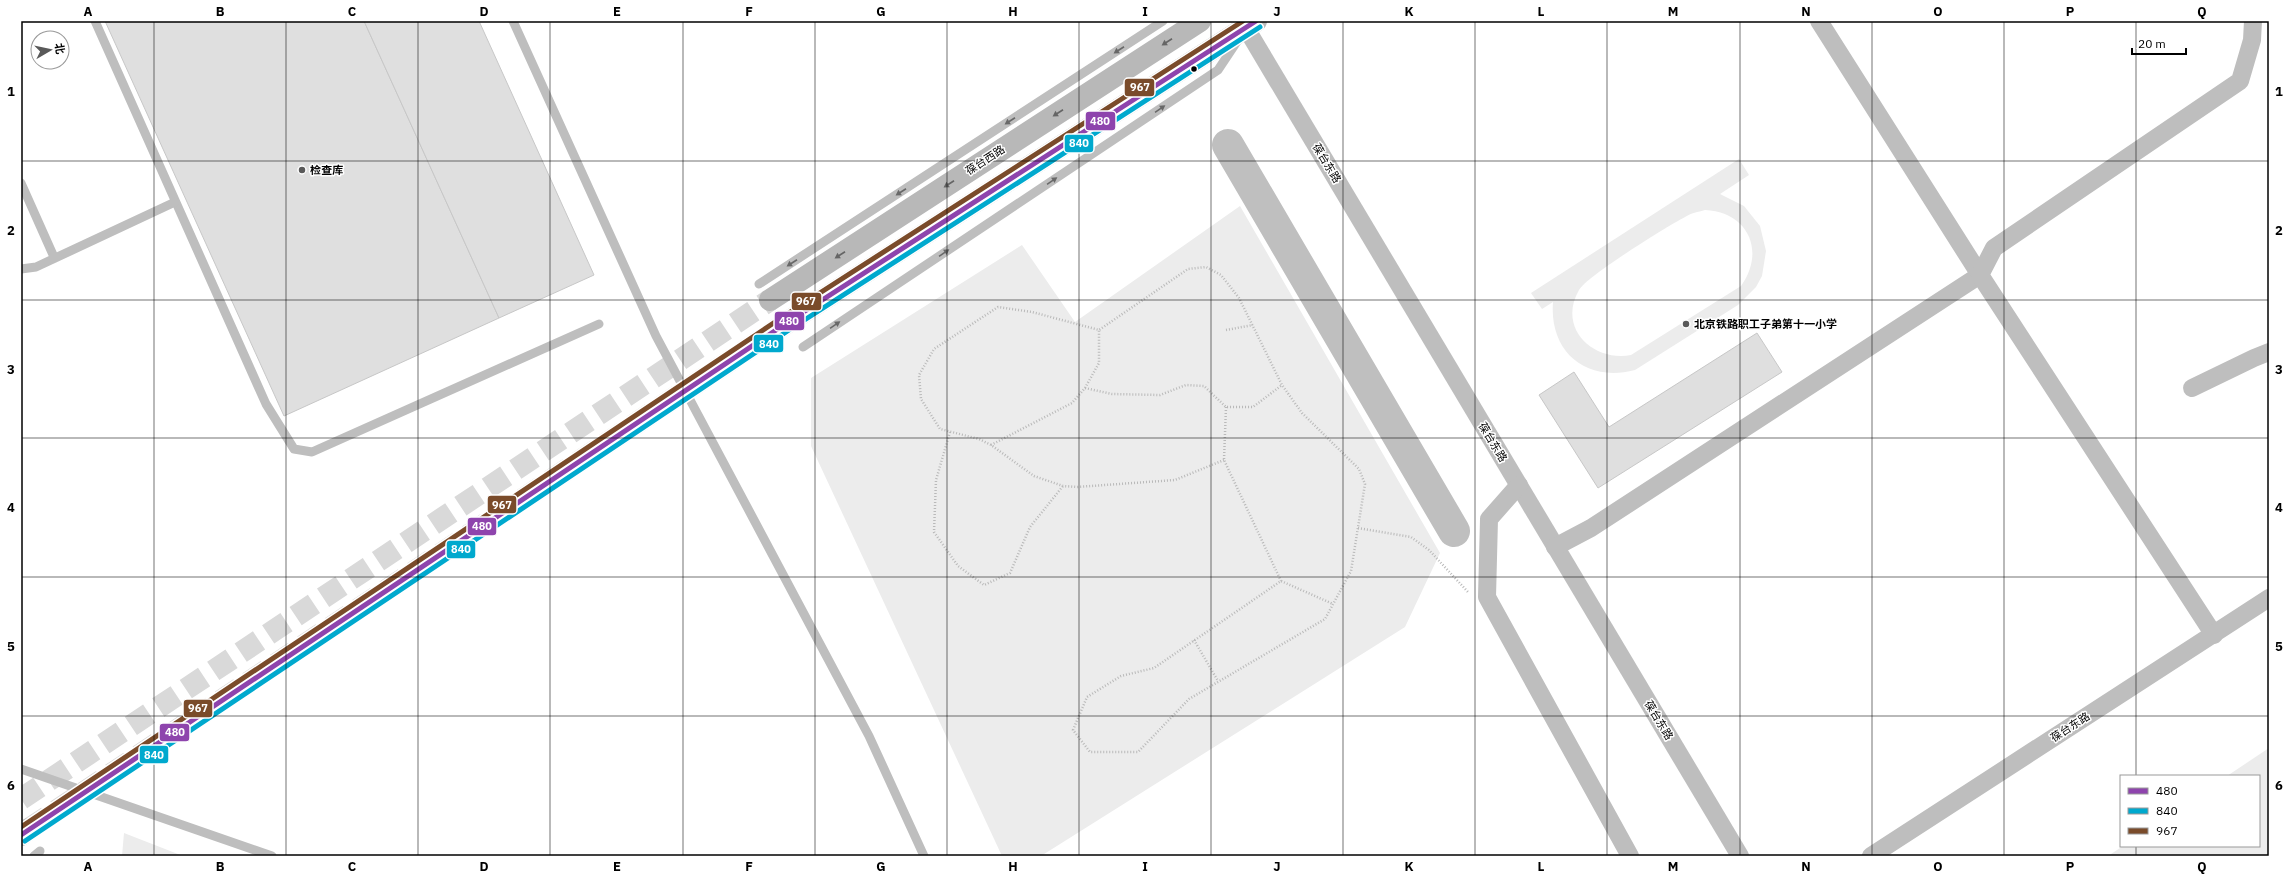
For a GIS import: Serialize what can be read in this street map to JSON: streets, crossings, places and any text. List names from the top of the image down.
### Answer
{
  "streets": {
    "street": ["葆台西路", "葆台东路"]
  },
  "places": ["检查库", "北京铁路职工子弟第十一小学"],
  "lines": ["transit line 480", "transit line 967", "transit line 840"],
  "legend": ["480", "840", "967"],
  "scale_bar": "20 m",
  "north": "right",
  "grid": {
    "columns": [
      "A",
      "B",
      "C",
      "D",
      "E",
      "F",
      "G",
      "H",
      "I",
      "J",
      "K",
      "L",
      "M",
      "N",
      "O",
      "P",
      "Q"
    ],
    "rows": [
      "1",
      "2",
      "3",
      "4",
      "5",
      "6"
    ]
  }
}
